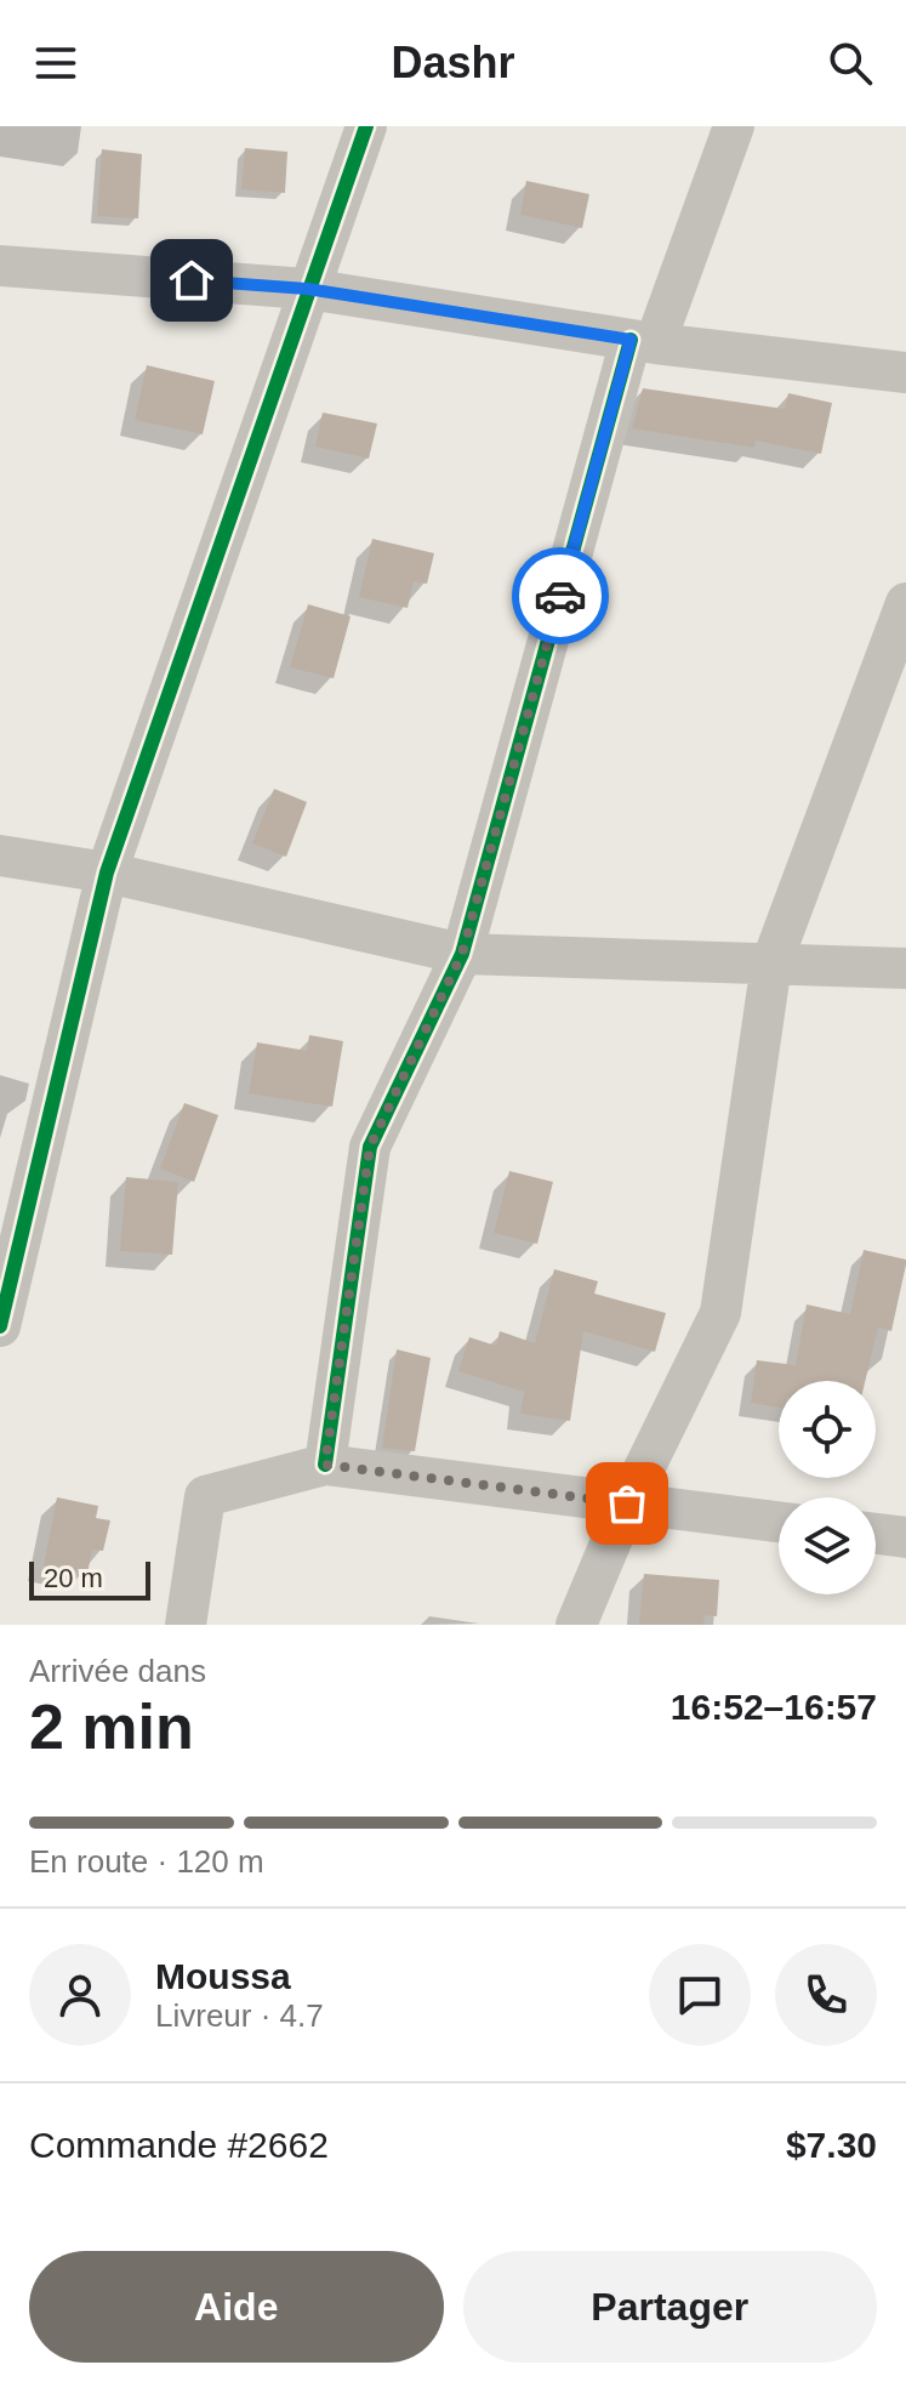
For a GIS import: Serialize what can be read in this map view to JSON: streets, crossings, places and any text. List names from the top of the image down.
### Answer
{
  "scale_bar": "20 m",
  "page": {
    "header": "Dashr",
    "scale": "20 m",
    "heading": ["2 min", "Arrivée dans", "16:52–16:57"],
    "panel": [
      "Moussa",
      "Livreur · 4.7",
      "Commande #2662",
      "$7.30"
    ],
    "bar": "En route · 120 m",
    "buttons": ["Aide", "Partager"]
  }
}
